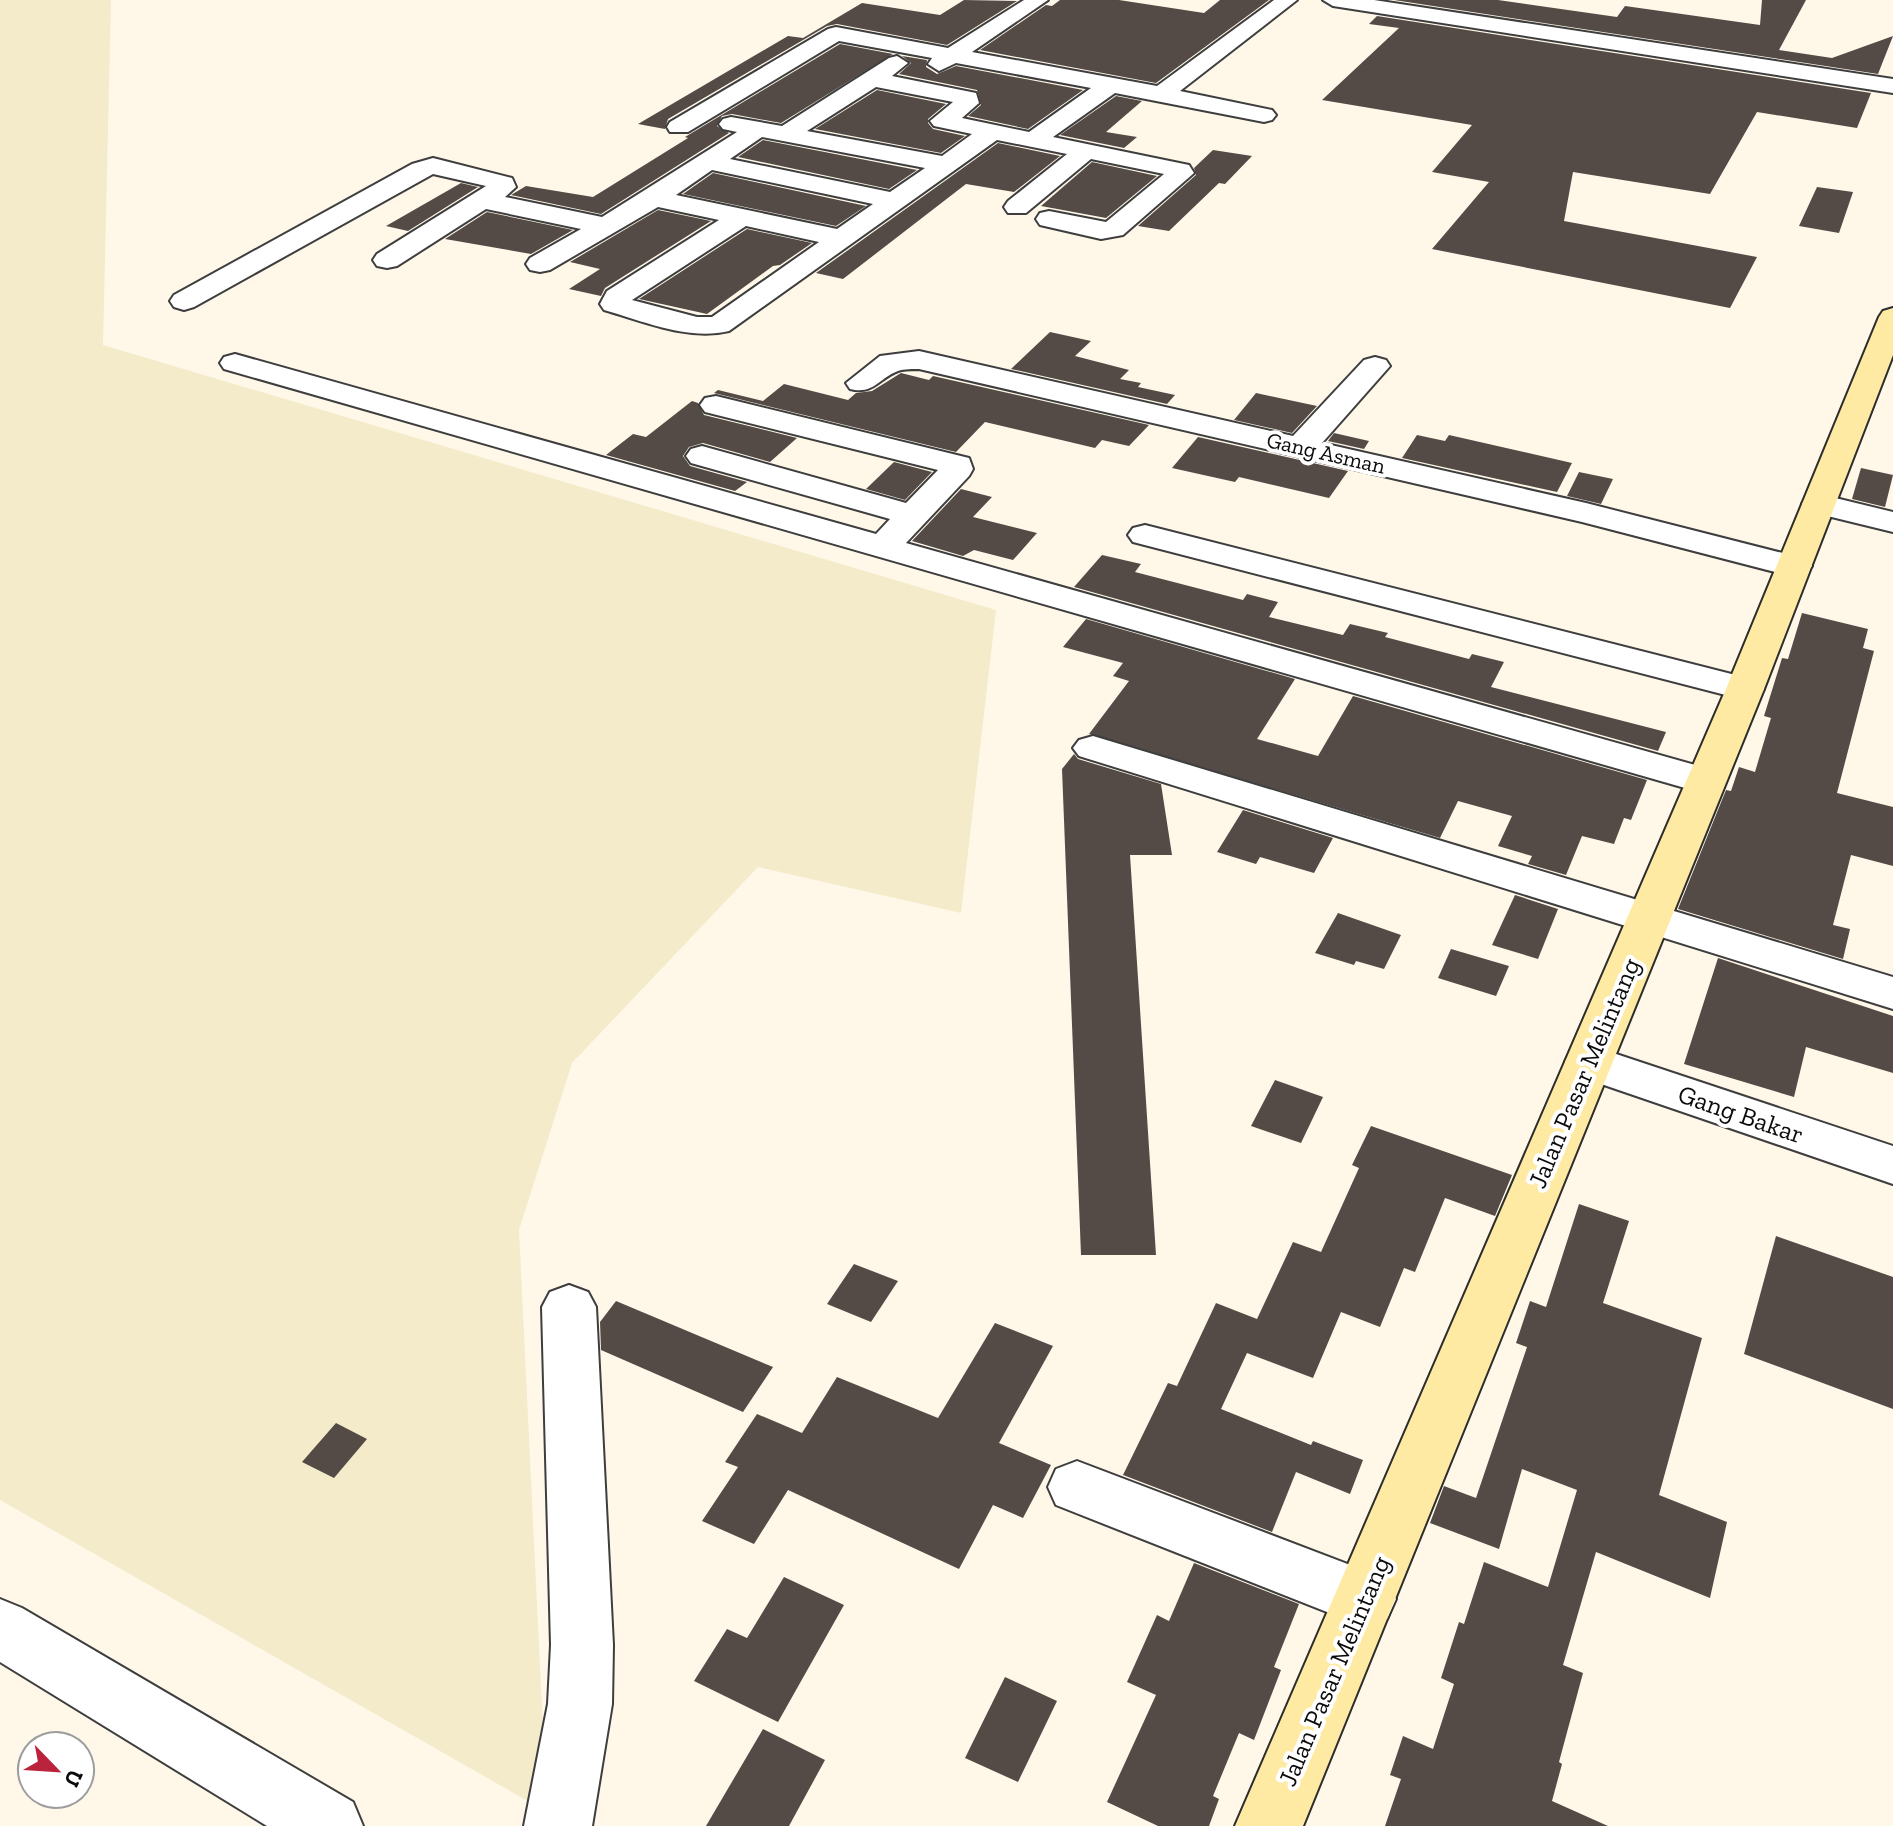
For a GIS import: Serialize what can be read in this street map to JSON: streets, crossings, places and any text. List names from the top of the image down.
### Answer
{
  "streets": {
    "street": ["Gang Asman", "Jalan Pasar Melintang", "Gang Bakar"]
  },
  "crossings": [
    ["Gang Asman", "Jalan Pasar Melintang"],
    ["Jalan Pasar Melintang", "Gang Bakar"]
  ],
  "north": "bottom right"
}
